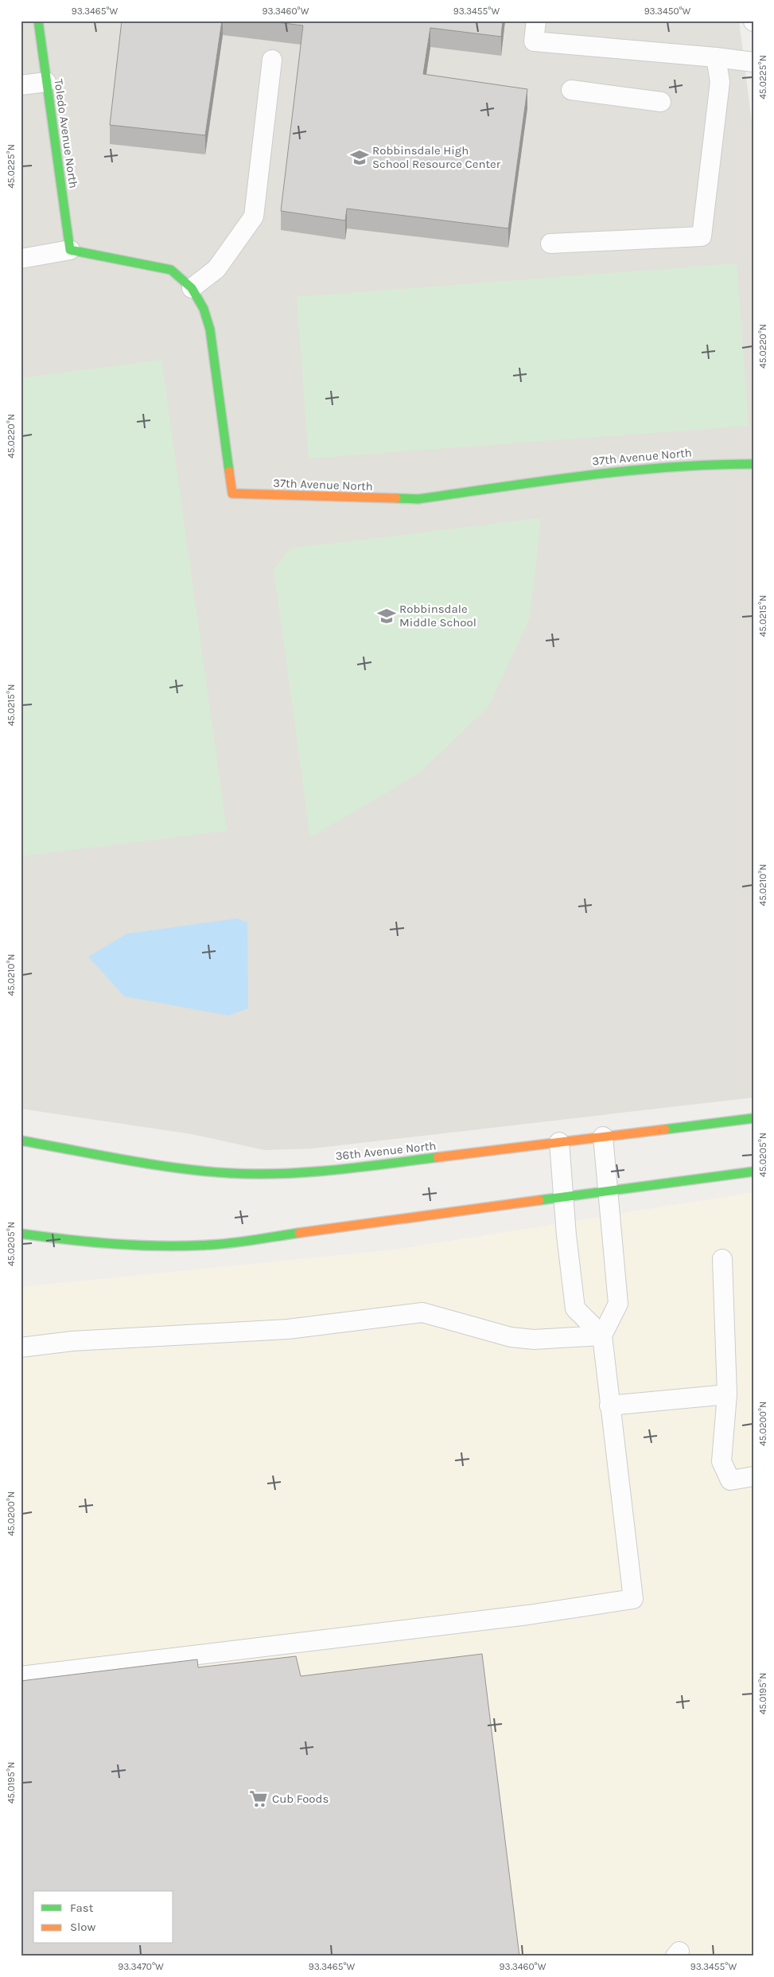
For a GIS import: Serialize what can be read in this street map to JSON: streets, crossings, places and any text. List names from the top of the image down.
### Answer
{
  "streets": {
    "street": ["Toledo Avenue North", "37th Avenue North", "36th Avenue North"]
  },
  "crossings": [
    ["Toledo Avenue North", "37th Avenue North"]
  ],
  "places": {
    "school or university": ["Robbinsdale High School Resource Center", "Robbinsdale Middle School"],
    "supermarket": ["Cub Foods"]
  },
  "legend": ["Fast", "Slow"],
  "coordinates": [
    "93.3465°W",
    "93.3460°W",
    "93.3455°W",
    "93.3450°W",
    "45.0225°N",
    "45.0220°N",
    "45.0215°N",
    "45.0210°N",
    "45.0205°N",
    "45.0200°N",
    "45.0195°N",
    "93.3470°W"
  ]
}
